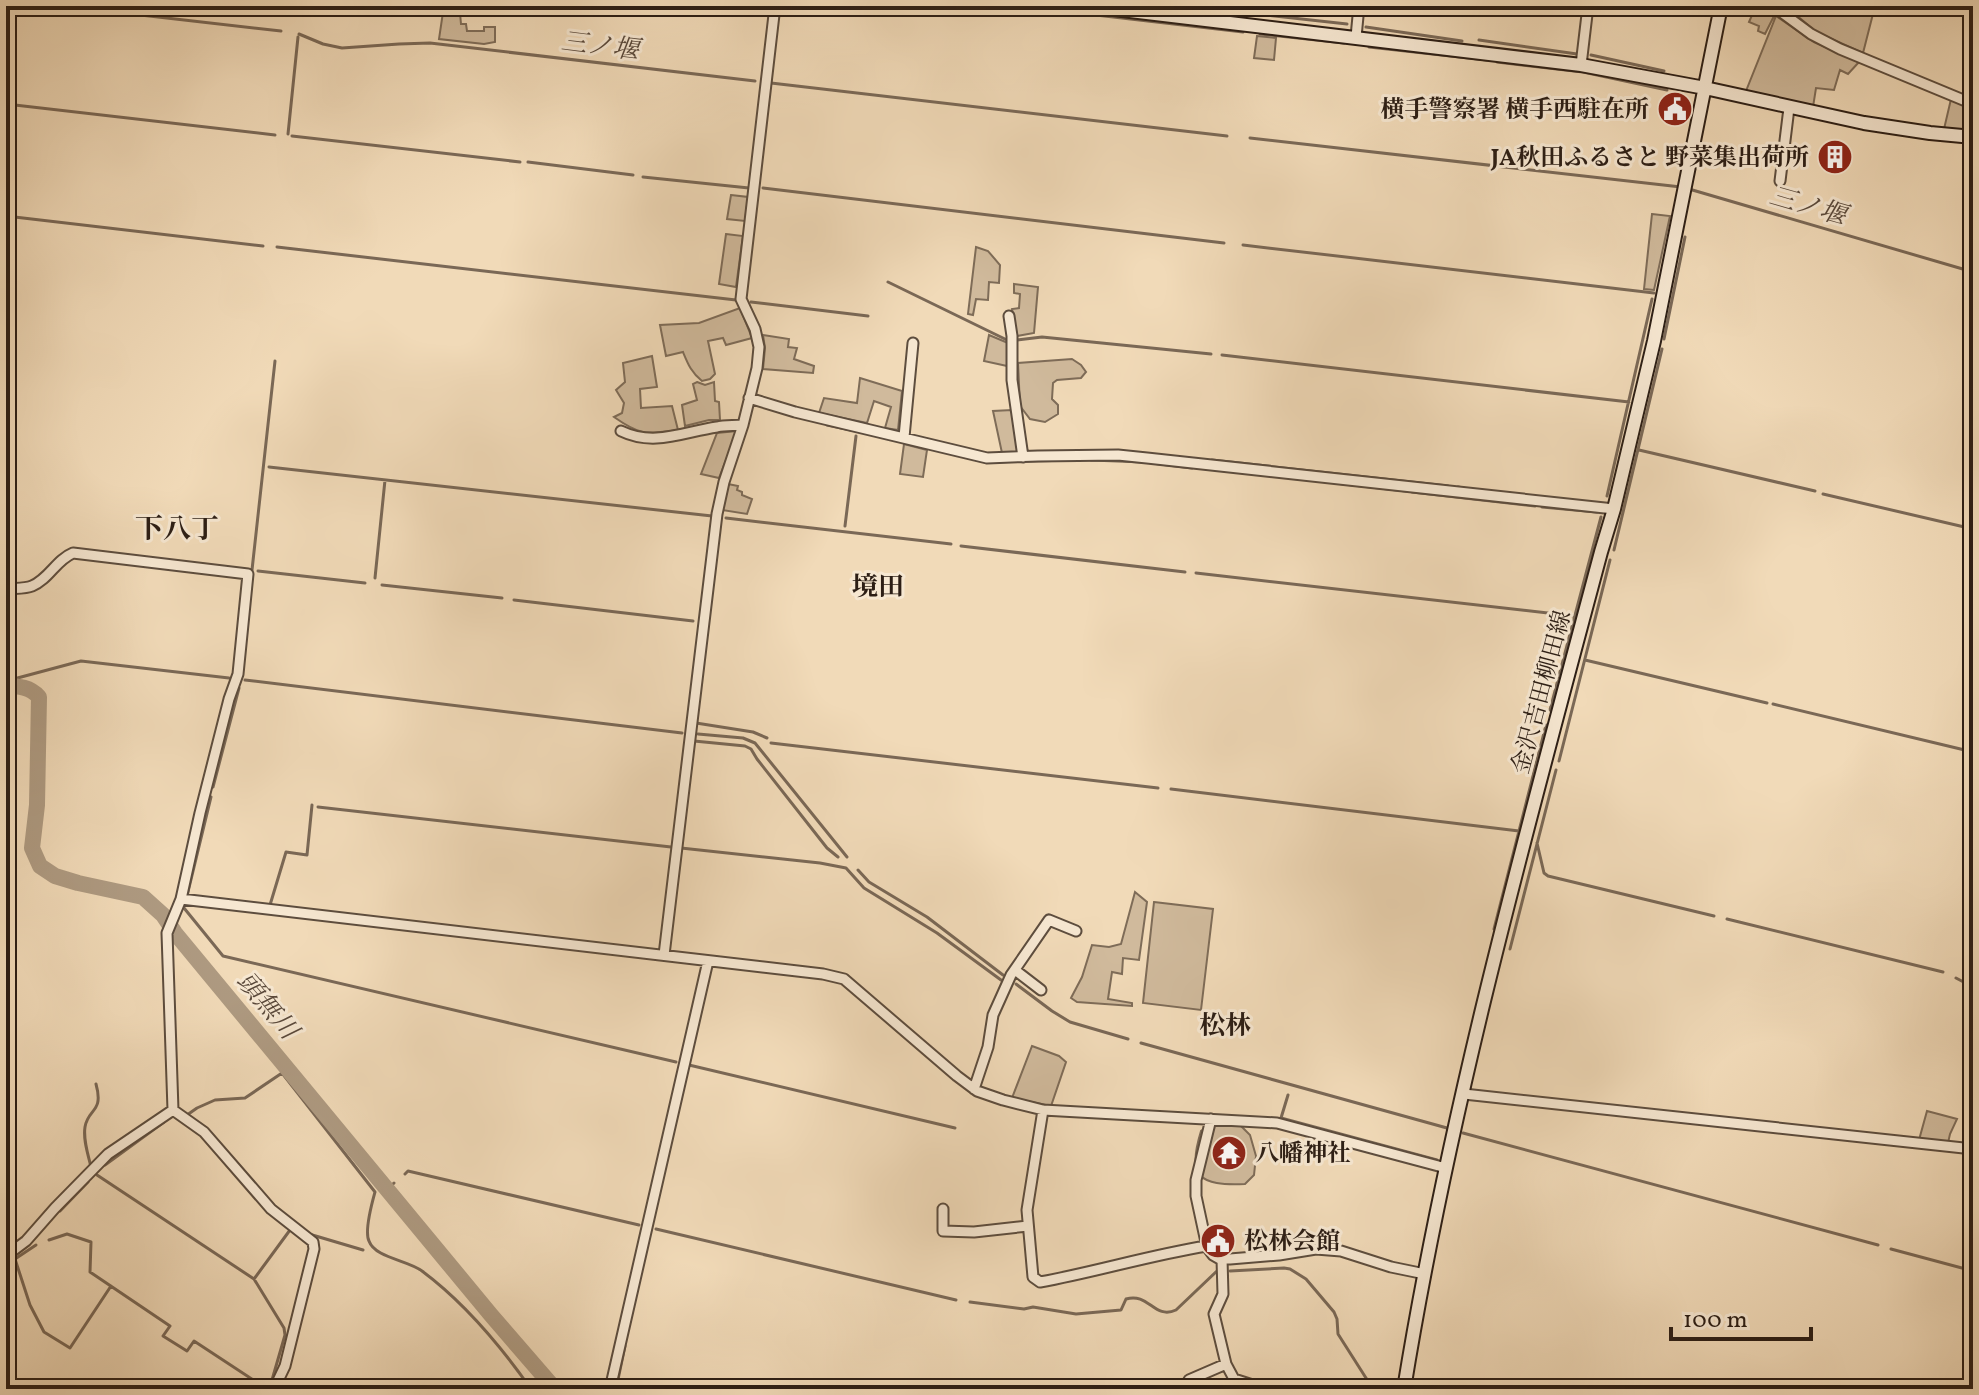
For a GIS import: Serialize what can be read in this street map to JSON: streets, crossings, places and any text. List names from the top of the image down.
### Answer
{
  "streets": {
    "main road": ["金沢吉田柳田線"]
  },
  "districts": ["下八丁", "境田", "松林"],
  "water": ["三ノ堰", "頭無川"],
  "places": {
    "public building": ["横手警察署 横手西駐在所", "松林会館"],
    "building": ["JA秋田ふるさと 野菜集出荷所"],
    "temple": ["八幡神社"]
  },
  "scale_bar": "100 m"
}
